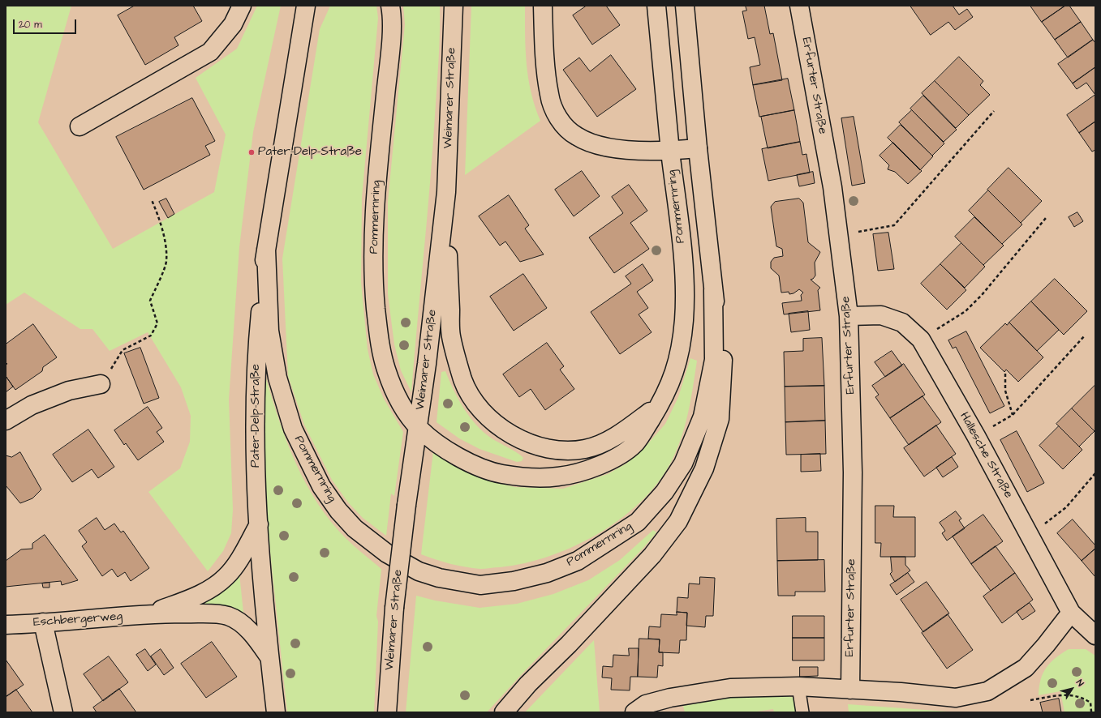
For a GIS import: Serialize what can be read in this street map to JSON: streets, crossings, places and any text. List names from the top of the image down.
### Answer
{
  "streets": {
    "street": [
      "Erfurter Straße",
      "Weimarer Straße",
      "Pommernring",
      "Pater-Delp-Straße",
      "Hallesche Straße",
      "Eschbergerweg"
    ]
  },
  "crossings": [
    ["Erfurter Straße", "Hallesche Straße"],
    ["Weimarer Straße", "Pommernring"],
    ["Pommernring", "Pater-Delp-Straße"],
    ["Pater-Delp-Straße", "Eschbergerweg"]
  ],
  "places": ["Pater-Delp-Straße"],
  "scale_bar": "20 m",
  "north": "top right"
}
